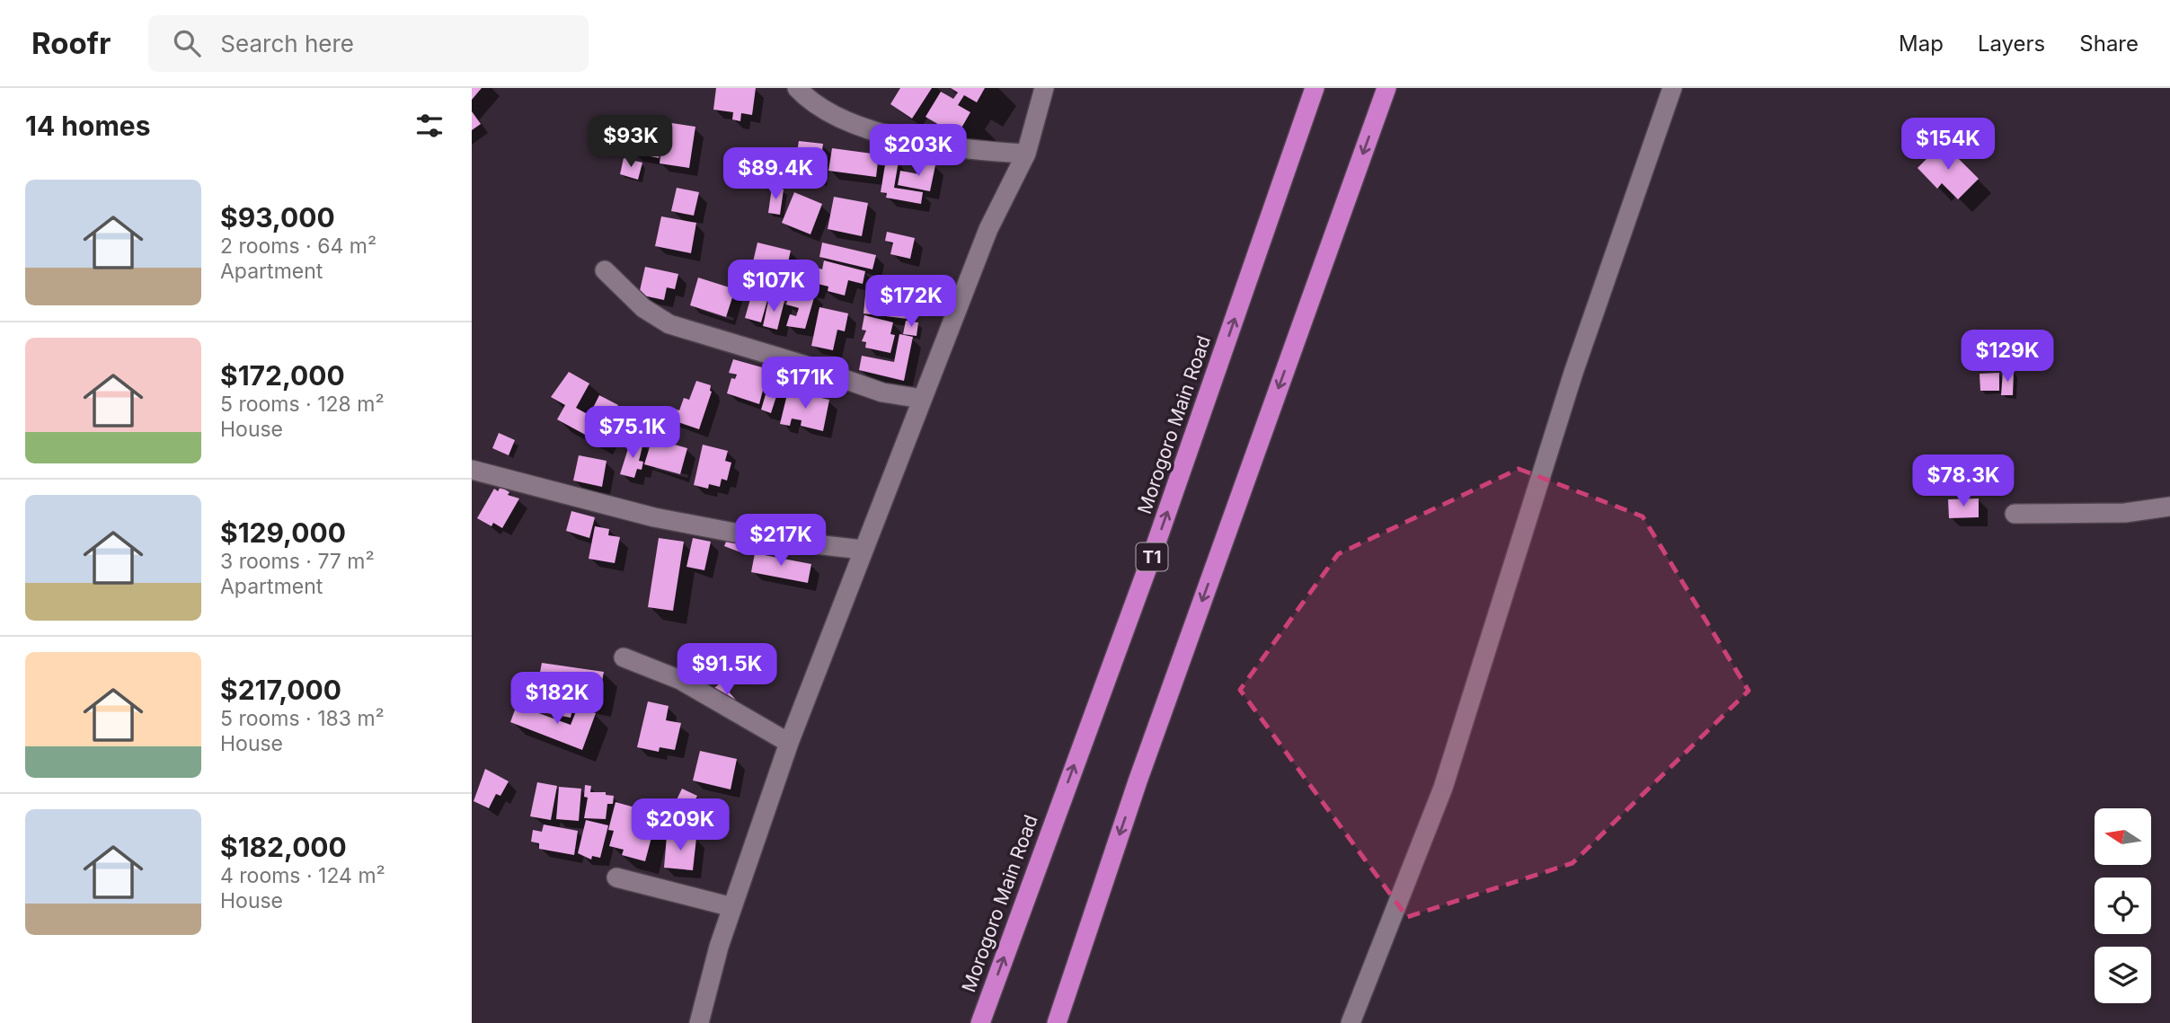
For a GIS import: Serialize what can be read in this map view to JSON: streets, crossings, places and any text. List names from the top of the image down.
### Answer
{
  "streets": {
    "highway": ["Morogoro Main Road", "T1"]
  },
  "north": "left",
  "page": {
    "header": "Roofr",
    "search": "Search here",
    "nav": ["Map", "Layers", "Share"],
    "heading": "14 homes",
    "price": [
      "$93K",
      "$154K",
      "$203K",
      "$89.4K",
      "$107K",
      "$172K",
      "$129K",
      "$171K",
      "$75.1K",
      "$78.3K",
      "$217K",
      "$91.5K",
      "$182K",
      "$209K"
    ],
    "list": [
      {
        "name": "$93,000",
        "note": "2 rooms · 64 m² · Apartment"
      },
      {
        "name": "$172,000",
        "note": "5 rooms · 128 m² · House"
      },
      {
        "name": "$129,000",
        "note": "3 rooms · 77 m² · Apartment"
      },
      {
        "name": "$217,000",
        "note": "5 rooms · 183 m² · House"
      },
      {
        "name": "$182,000",
        "note": "4 rooms · 124 m² · House"
      }
    ]
  }
}
